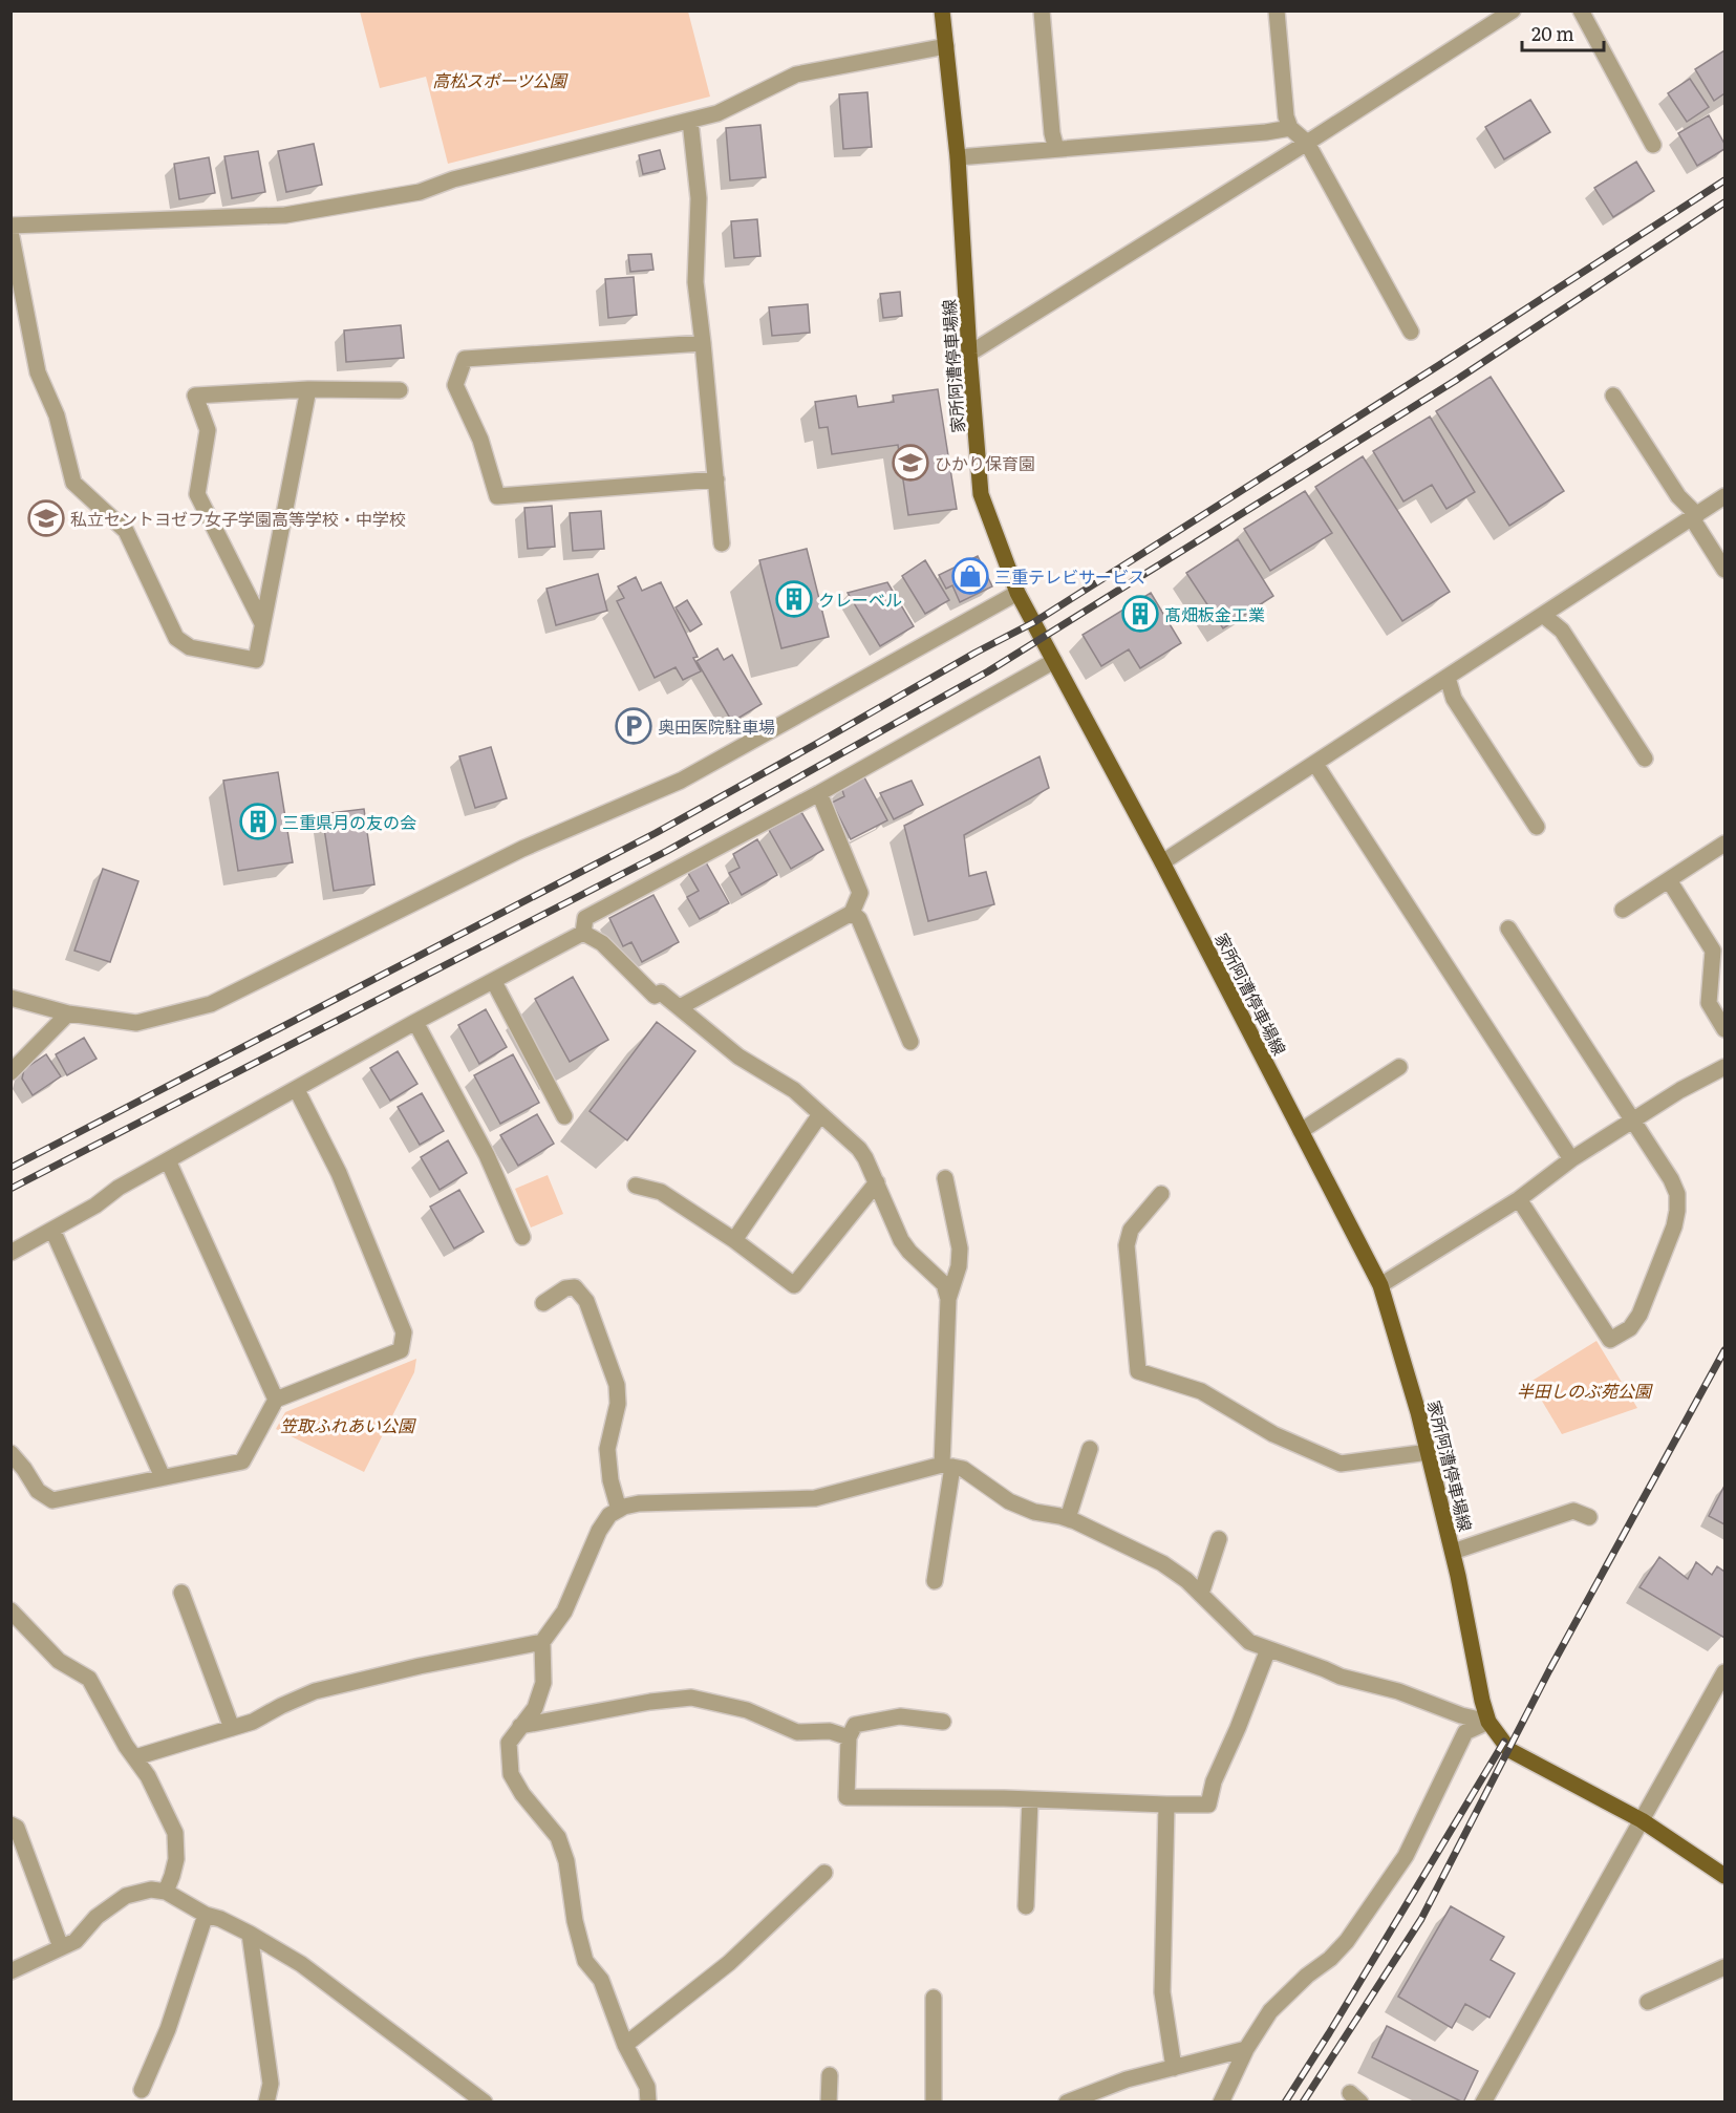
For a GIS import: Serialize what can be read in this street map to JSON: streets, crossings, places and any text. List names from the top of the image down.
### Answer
{
  "streets": {
    "main road": ["家所阿漕停車場線"]
  },
  "parks": ["高松スポーツ公園", "半田しのぶ苑公園", "笠取ふれあい公園"],
  "places": {
    "school or university": ["ひかり保育園", "私立セントヨゼフ女子学園高等学校・中学校"],
    "shop": ["三重テレビサービス"],
    "building": ["クレーベル", "髙畑板金工業", "三重県月の友の会"],
    "parking": ["奥田医院駐車場"]
  },
  "scale_bar": "20 m"
}
